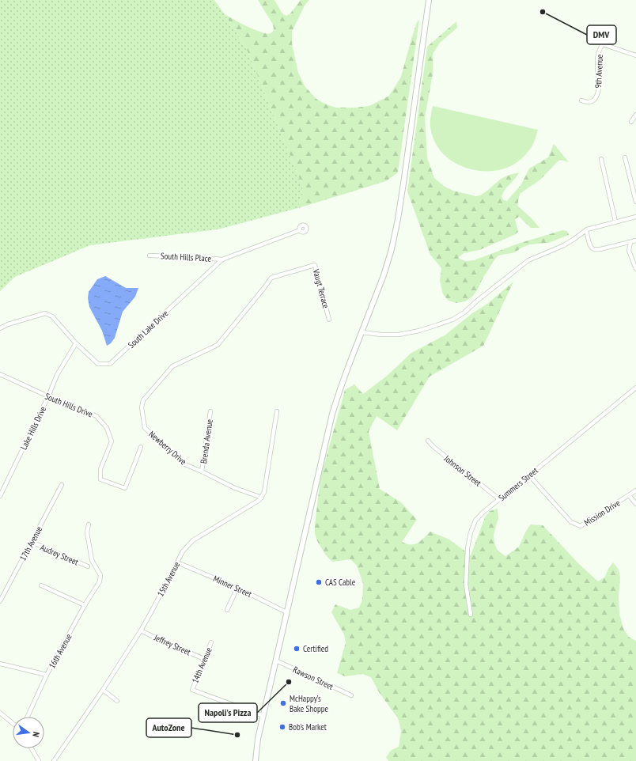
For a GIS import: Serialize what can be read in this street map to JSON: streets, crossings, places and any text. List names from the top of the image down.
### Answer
{
  "streets": {
    "street": [
      "9th Avenue",
      "South Hills Place",
      "Vaugt Terrace",
      "South Lake Drive",
      "South Hills Drive",
      "Lake Hills Drive",
      "Brenda Avenue",
      "Newberry Drive",
      "Johnson Street",
      "Summers Street",
      "Mission Drive",
      "17th Avenue",
      "Audrey Street",
      "15th Avenue",
      "Minner Street",
      "Jeffrey Street",
      "16th Avenue",
      "14th Avenue",
      "Rawson Street"
    ]
  },
  "crossings": [
    ["South Hills Place", "South Lake Drive"],
    ["Vaugt Terrace", "Newberry Drive"],
    ["South Lake Drive", "Lake Hills Drive"],
    ["South Hills Drive", "Lake Hills Drive"],
    ["Brenda Avenue", "Newberry Drive"],
    ["Newberry Drive", "15th Avenue"],
    ["Johnson Street", "Summers Street"],
    ["Summers Street", "Mission Drive"],
    ["17th Avenue", "Audrey Street"],
    ["15th Avenue", "Minner Street"],
    ["15th Avenue", "Jeffrey Street"],
    ["Jeffrey Street", "14th Avenue"]
  ],
  "places": [
    "DMV",
    "CAS Cable",
    "Certified",
    "Napoli's Pizza",
    "McHappy’s Bake Shoppe",
    "Bob's Market",
    "AutoZone"
  ],
  "north": "right"
}
